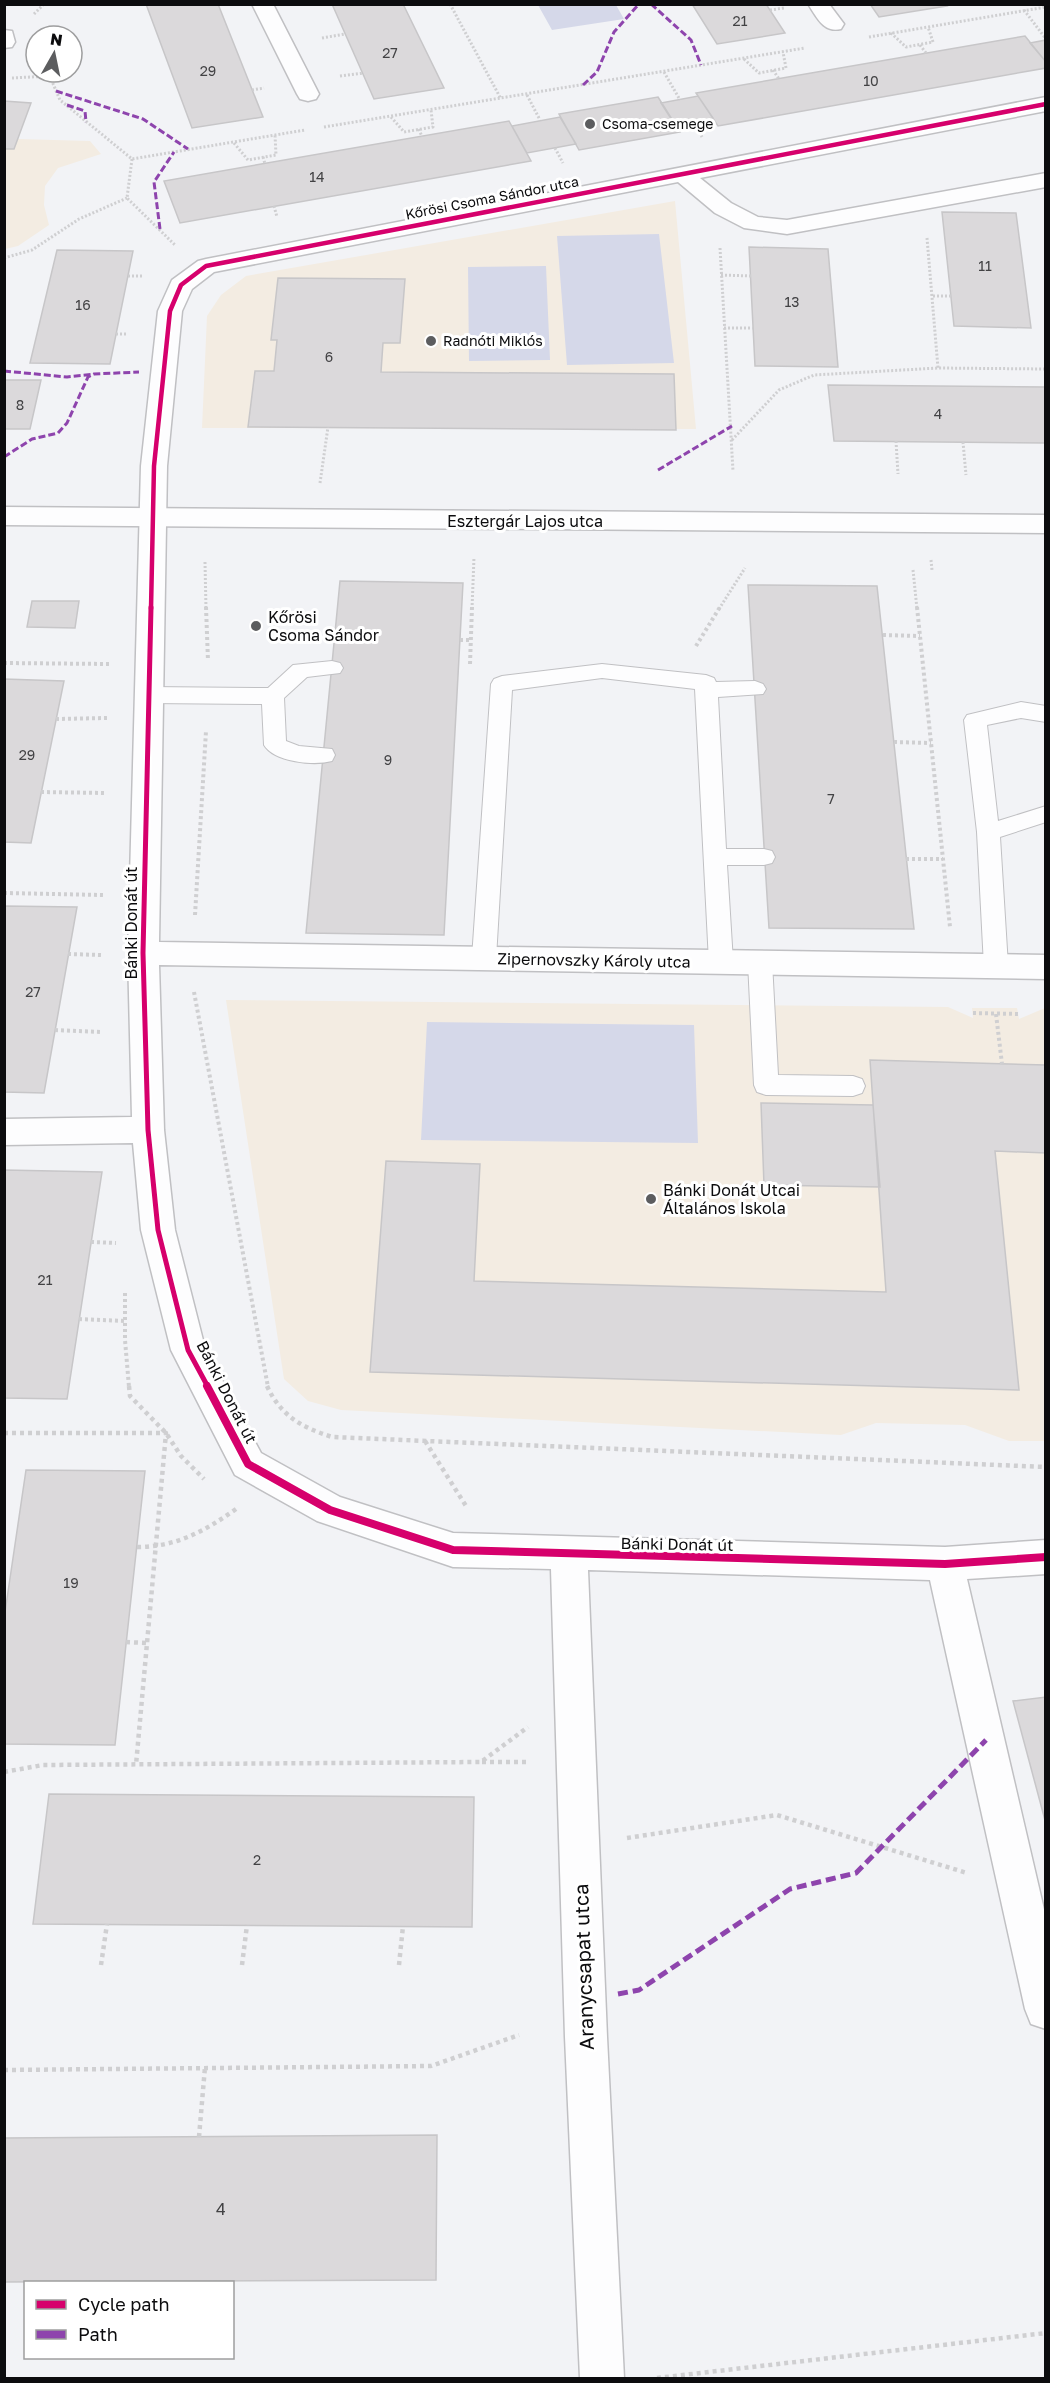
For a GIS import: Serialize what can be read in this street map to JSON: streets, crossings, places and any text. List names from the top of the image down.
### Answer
{
  "streets": {
    "street": [
      "Kőrösi Csoma Sándor utca",
      "Esztergár Lajos utca",
      "Bánki Donát út",
      "Zipernovszky Károly utca",
      "Aranycsapat utca"
    ]
  },
  "crossings": [
    ["Kőrösi Csoma Sándor utca", "Esztergár Lajos utca"],
    ["Kőrösi Csoma Sándor utca", "Bánki Donát út"],
    ["Esztergár Lajos utca", "Bánki Donát út"],
    ["Bánki Donát út", "Zipernovszky Károly utca"],
    ["Bánki Donát út", "Aranycsapat utca"]
  ],
  "places": [
    "Csoma-csemege",
    "Radnóti Miklós",
    "Kőrösi Csoma Sándor",
    "Bánki Donát Utcai Általános Iskola"
  ],
  "house_numbers": [
    "21",
    "27",
    "29",
    "10",
    "14",
    "11",
    "13",
    "16",
    "6",
    "8",
    "4",
    "29",
    "9",
    "7",
    "27",
    "21",
    "19",
    "2",
    "4"
  ],
  "legend": ["Cycle path", "Path"],
  "north": "top"
}
